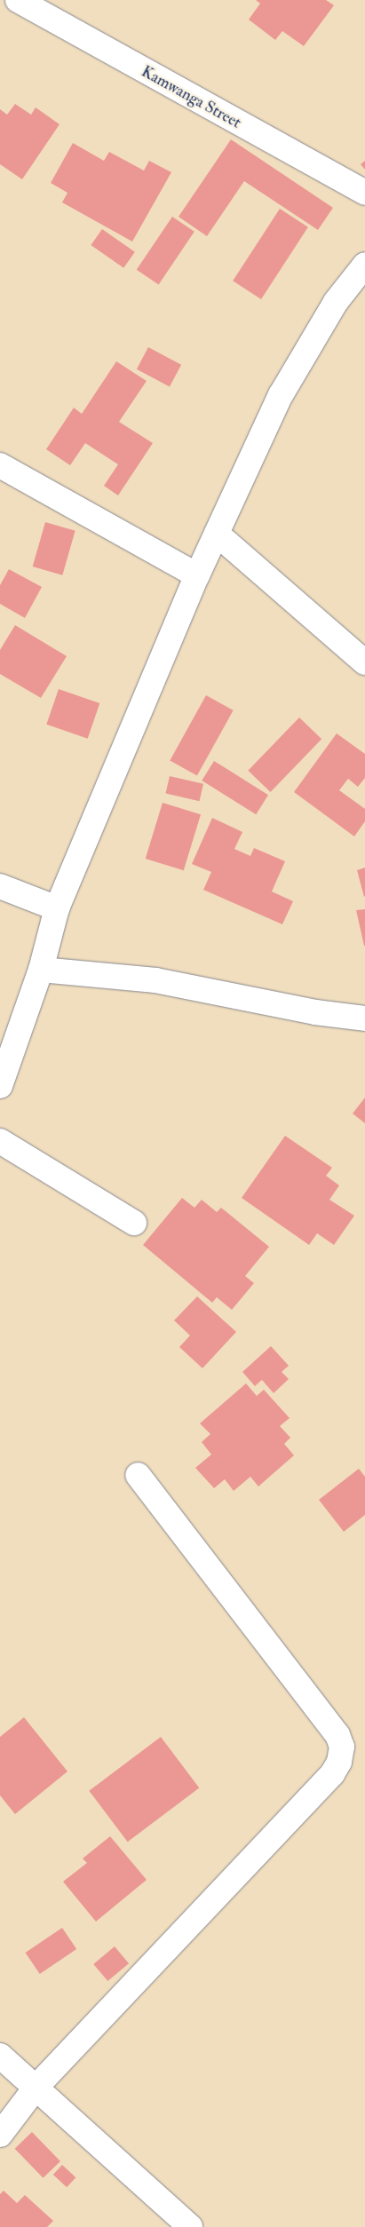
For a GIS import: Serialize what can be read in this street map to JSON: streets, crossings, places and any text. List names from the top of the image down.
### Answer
{
  "streets": {
    "street": ["Kamwanga Street"]
  }
}
